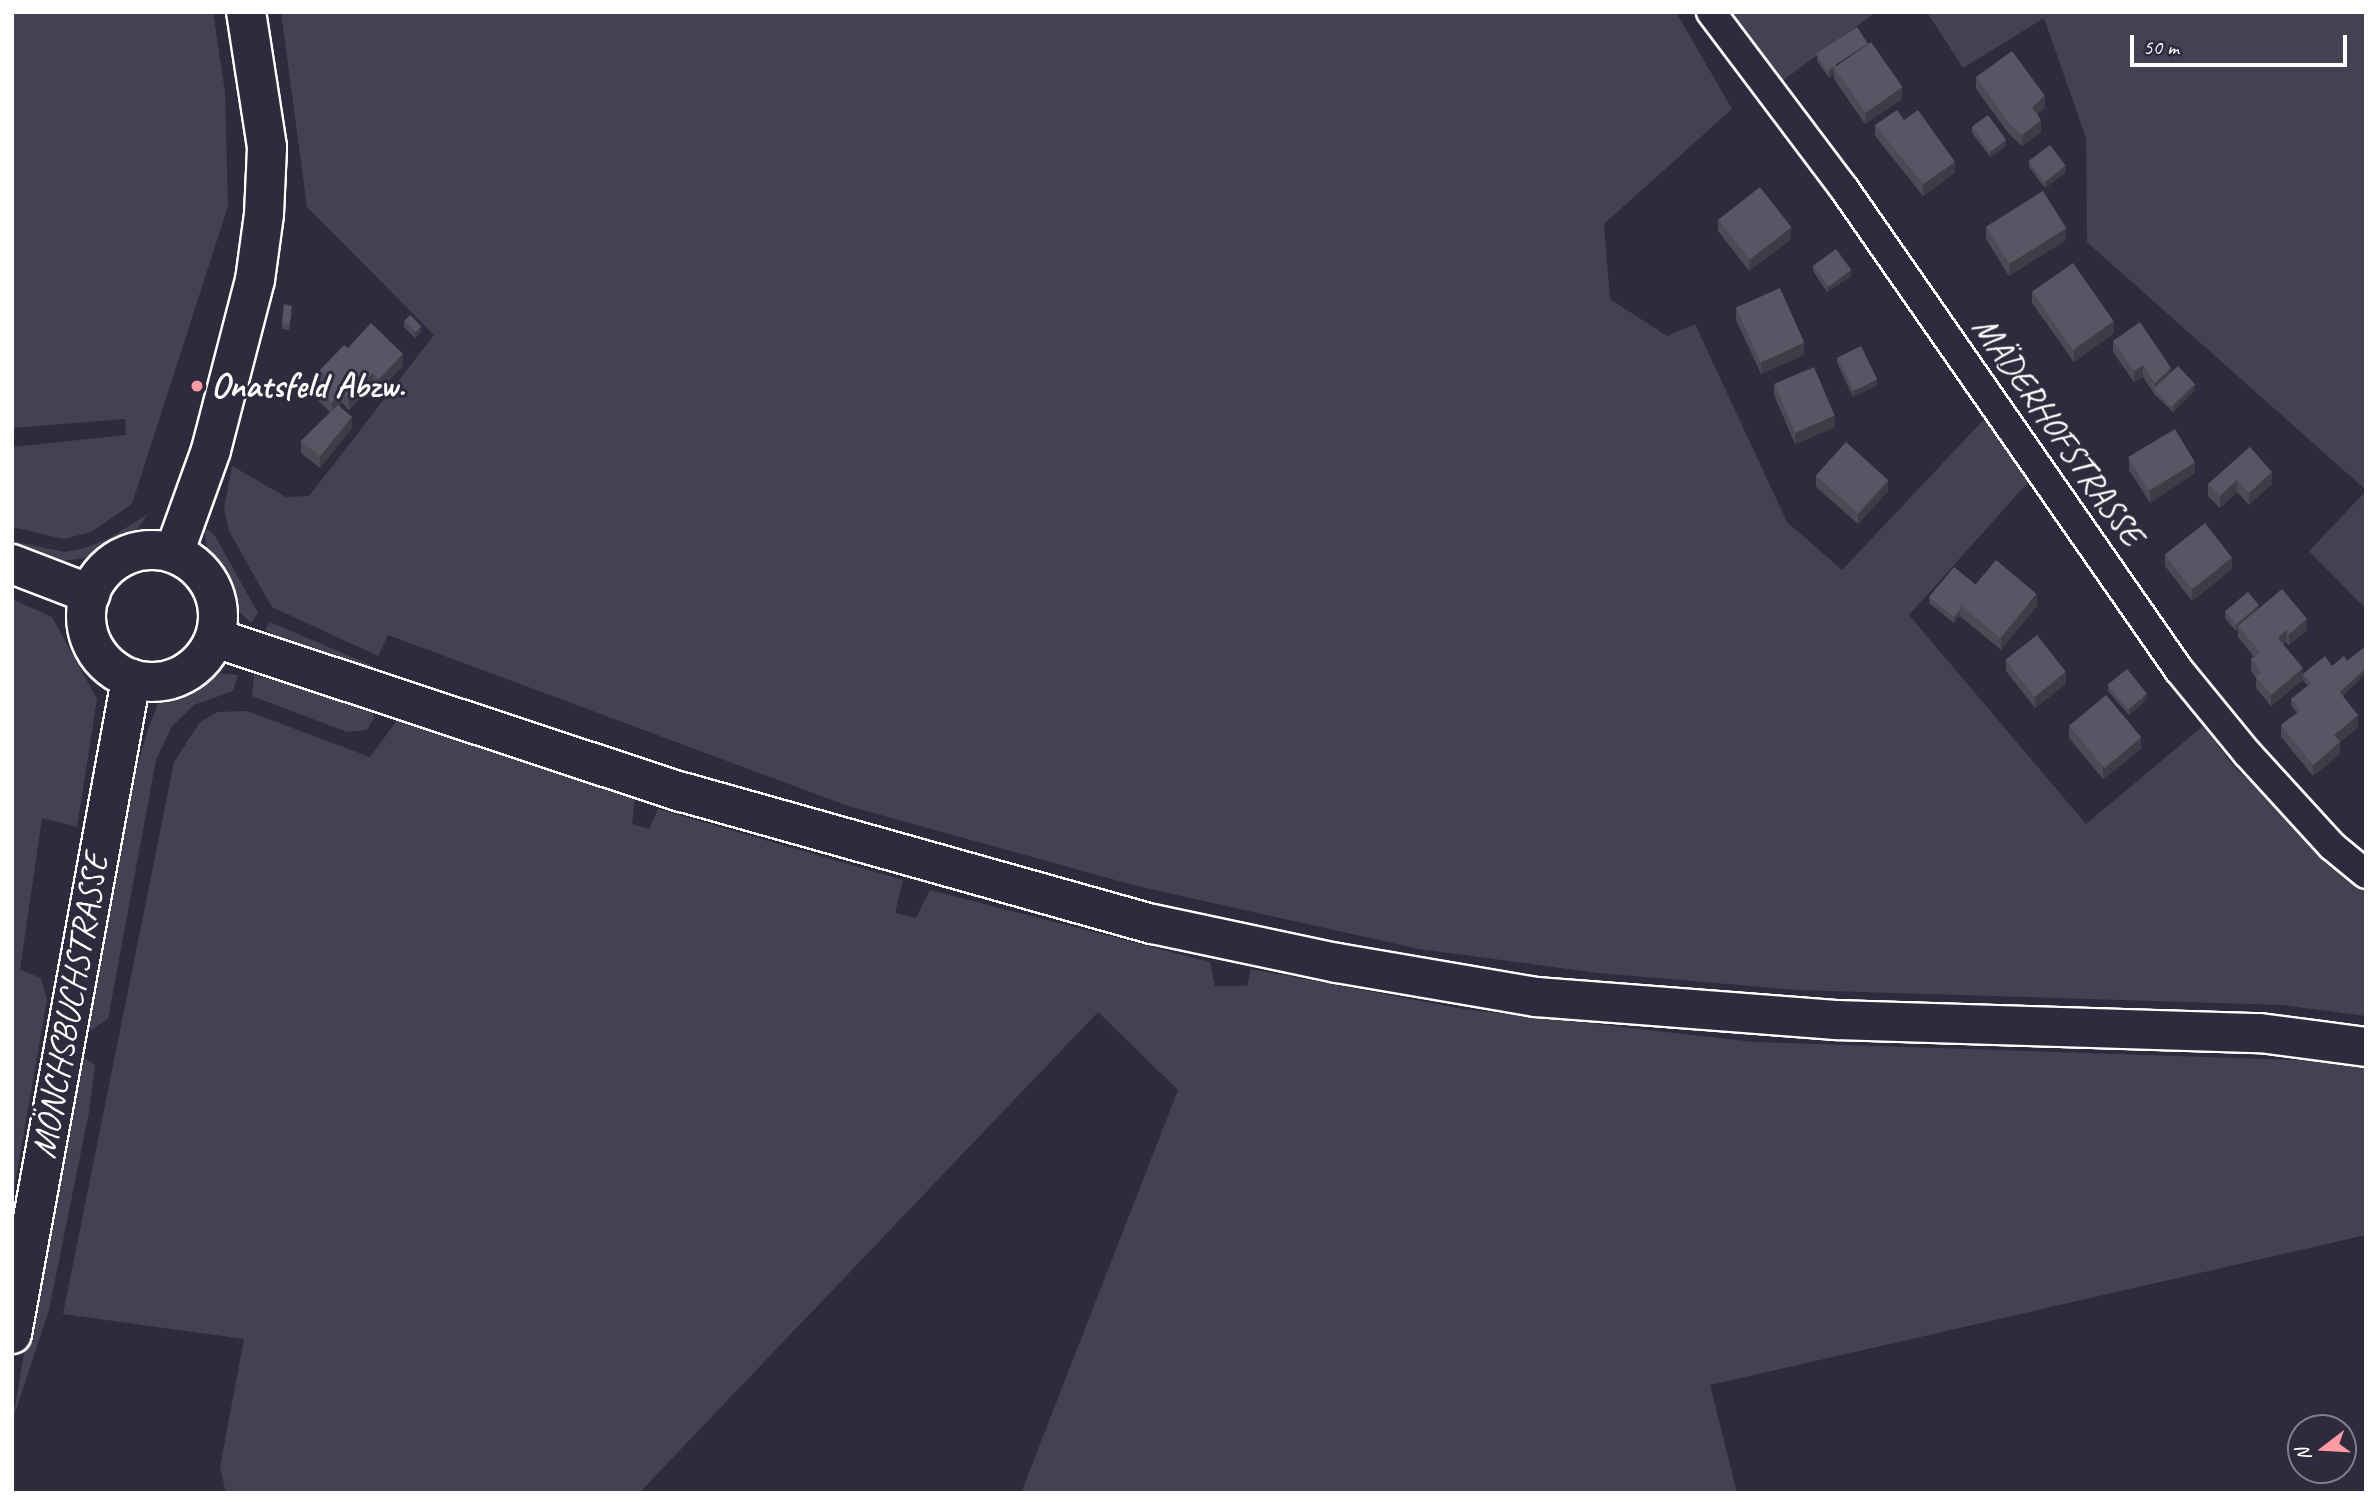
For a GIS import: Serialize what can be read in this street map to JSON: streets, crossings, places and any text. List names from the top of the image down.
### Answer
{
  "streets": {
    "street": ["MÄDERHOFSTRASSE", "MÖNCHSBUCHSTRASSE"]
  },
  "places": ["Onatsfeld Abzw."],
  "scale_bar": "50 m",
  "north": "left"
}
